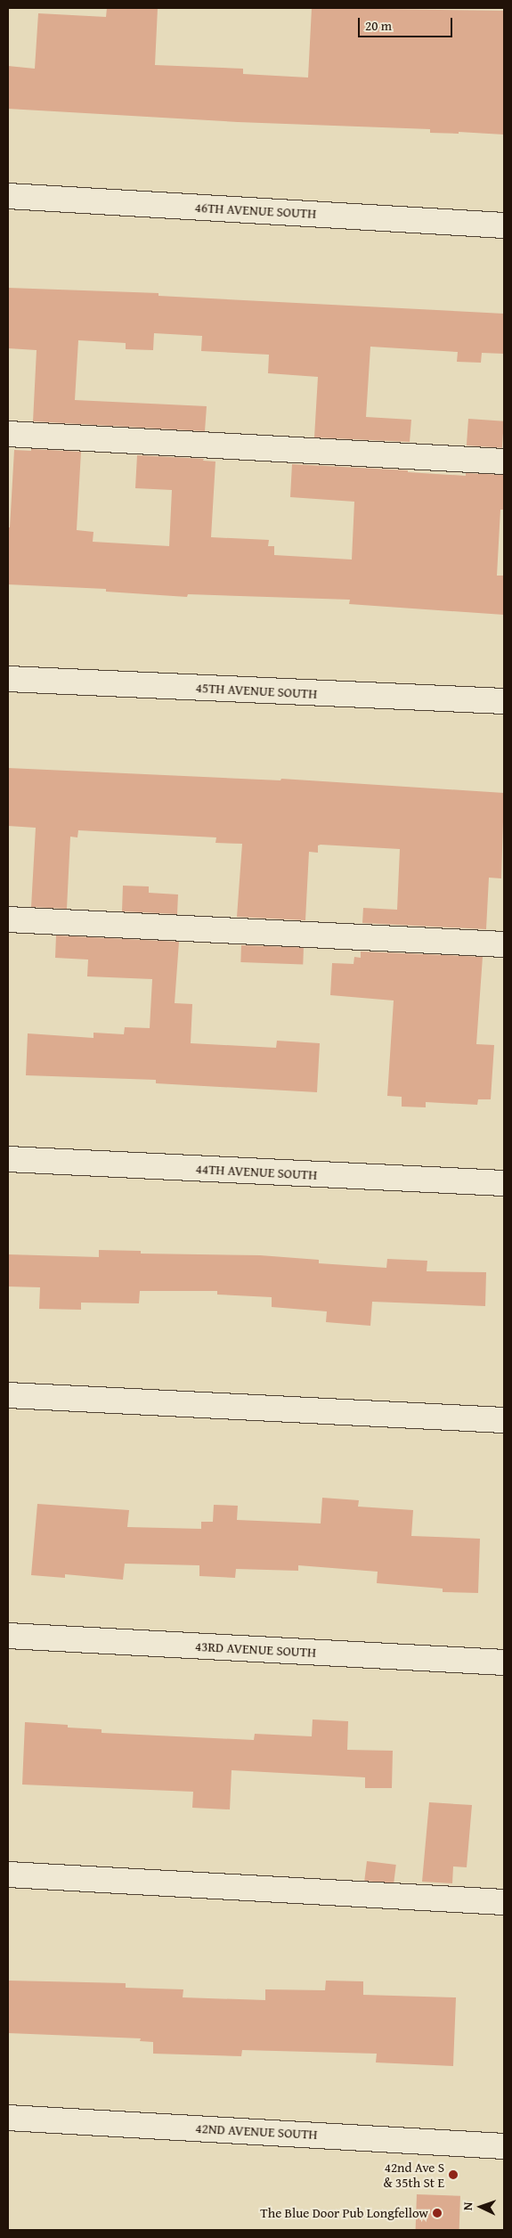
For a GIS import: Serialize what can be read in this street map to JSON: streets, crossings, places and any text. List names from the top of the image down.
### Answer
{
  "streets": {
    "street": [
      "46TH AVENUE SOUTH",
      "45TH AVENUE SOUTH",
      "44TH AVENUE SOUTH",
      "43RD AVENUE SOUTH",
      "42ND AVENUE SOUTH"
    ]
  },
  "places": ["42nd Ave S & 35th St E", "The Blue Door Pub Longfellow"],
  "scale_bar": "20 m",
  "north": "left"
}
